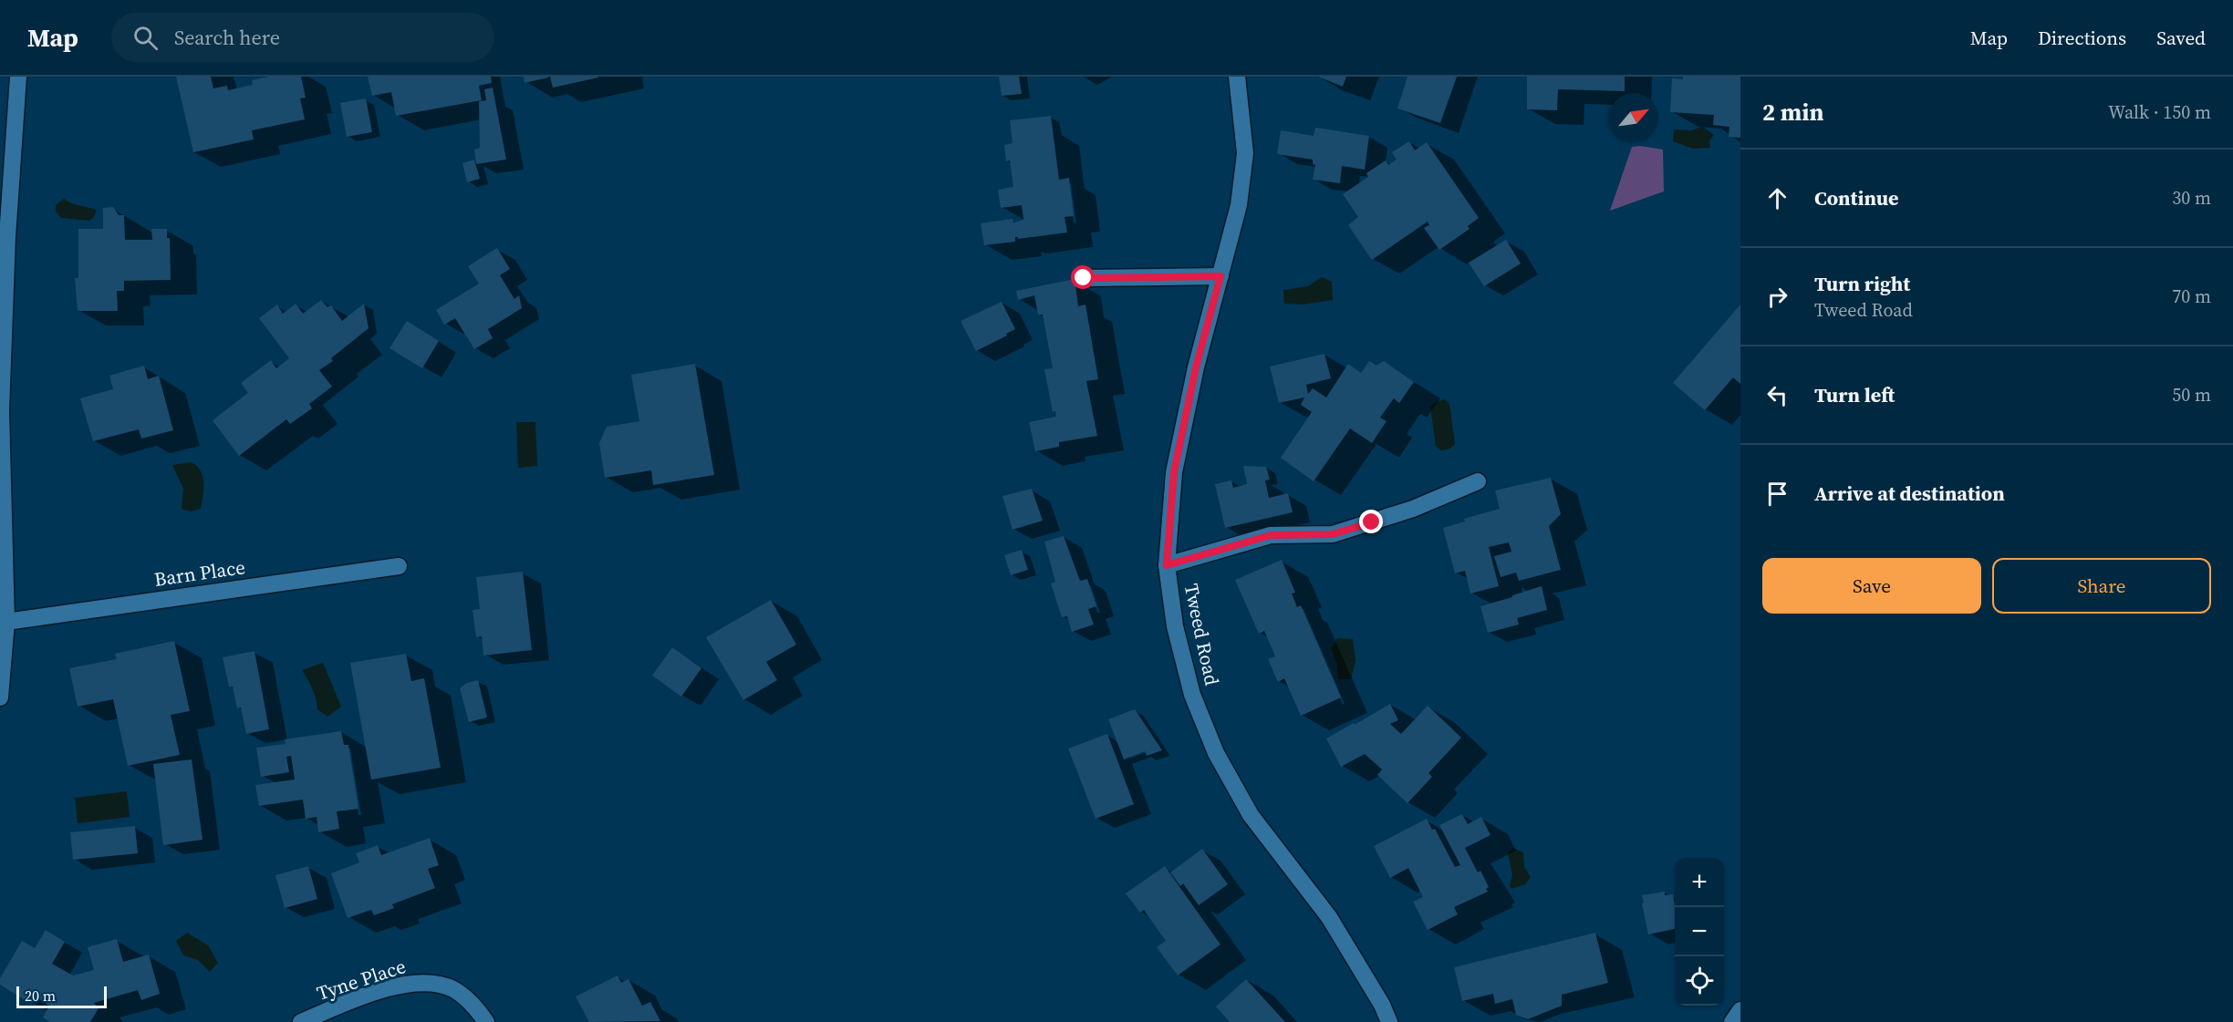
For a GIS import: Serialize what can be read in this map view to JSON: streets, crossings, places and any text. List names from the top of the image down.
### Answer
{
  "streets": {
    "street": ["Barn Place", "Tweed Road", "Tyne Place"]
  },
  "scale_bar": "20 m",
  "north": "top right",
  "page": {
    "header": "Map",
    "search": "Search here",
    "nav": ["Map", "Directions", "Saved"],
    "heading": ["2 min", "Walk · 150 m"],
    "list": [
      ["Continue", "30 m"],
      ["Turn right", "Tweed Road", "70 m"],
      ["Turn left", "50 m"],
      "Arrive at destination"
    ],
    "buttons": ["Save", "Share"],
    "map_buttons": ["+", "−"],
    "scale": "20 m"
  }
}
